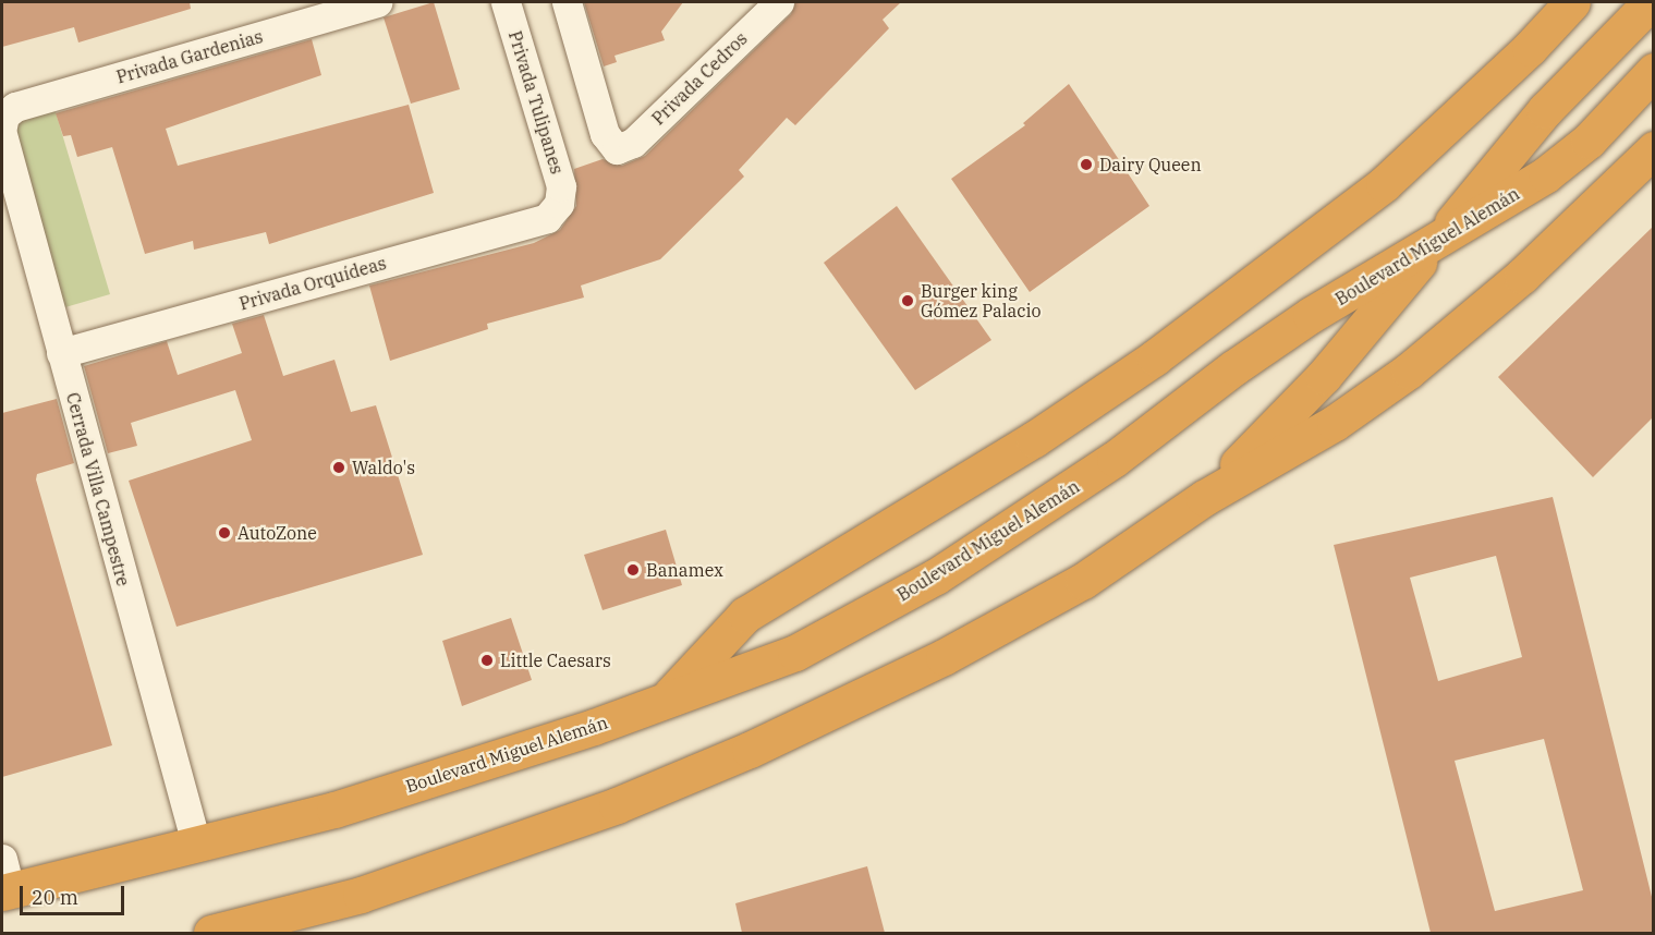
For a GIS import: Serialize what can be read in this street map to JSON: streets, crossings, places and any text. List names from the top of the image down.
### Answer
{
  "streets": {
    "highway": ["Boulevard Miguel Alemán"],
    "street": [
      "Privada Gardenias",
      "Privada Cedros",
      "Privada Tulipanes",
      "Privada Orquídeas",
      "Cerrada Villa Campestre"
    ]
  },
  "crossings": [
    ["Privada Gardenias", "Cerrada Villa Campestre"],
    ["Privada Tulipanes", "Privada Orquídeas"],
    ["Boulevard Miguel Alemán", "Cerrada Villa Campestre"],
    ["Privada Orquídeas", "Cerrada Villa Campestre"]
  ],
  "places": [
    "Dairy Queen",
    "Burger king Gómez Palacio",
    "Waldo's",
    "AutoZone",
    "Banamex",
    "Little Caesars"
  ],
  "scale_bar": "20 m"
}
